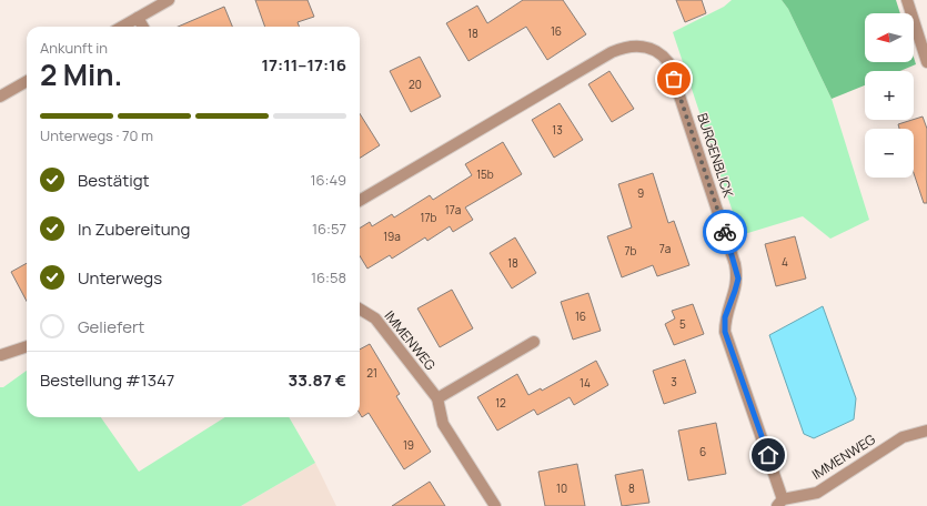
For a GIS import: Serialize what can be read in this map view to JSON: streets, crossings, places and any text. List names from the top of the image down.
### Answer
{
  "streets": {
    "street": ["BURGENBLICK", "IMMENWEG"]
  },
  "crossings": [
    ["BURGENBLICK", "IMMENWEG"]
  ],
  "house_numbers": [
    "16",
    "18",
    "20",
    "13",
    "15b",
    "9",
    "17a",
    "17b",
    "19a",
    "7a",
    "7b",
    "4",
    "18",
    "16",
    "5",
    "21",
    "3",
    "14",
    "12",
    "19",
    "6",
    "10",
    "8"
  ],
  "north": "left",
  "page": {
    "map_buttons": ["+", "−"],
    "heading": ["2 Min.", "Ankunft in", "17:11–17:16"],
    "panel": ["Bestellung #1347", "33.87 €"],
    "bar": "Unterwegs · 70 m",
    "list": [
      ["Bestätigt", "16:49"],
      ["In Zubereitung", "16:57"],
      ["Unterwegs", "16:58"],
      "Geliefert"
    ]
  }
}
